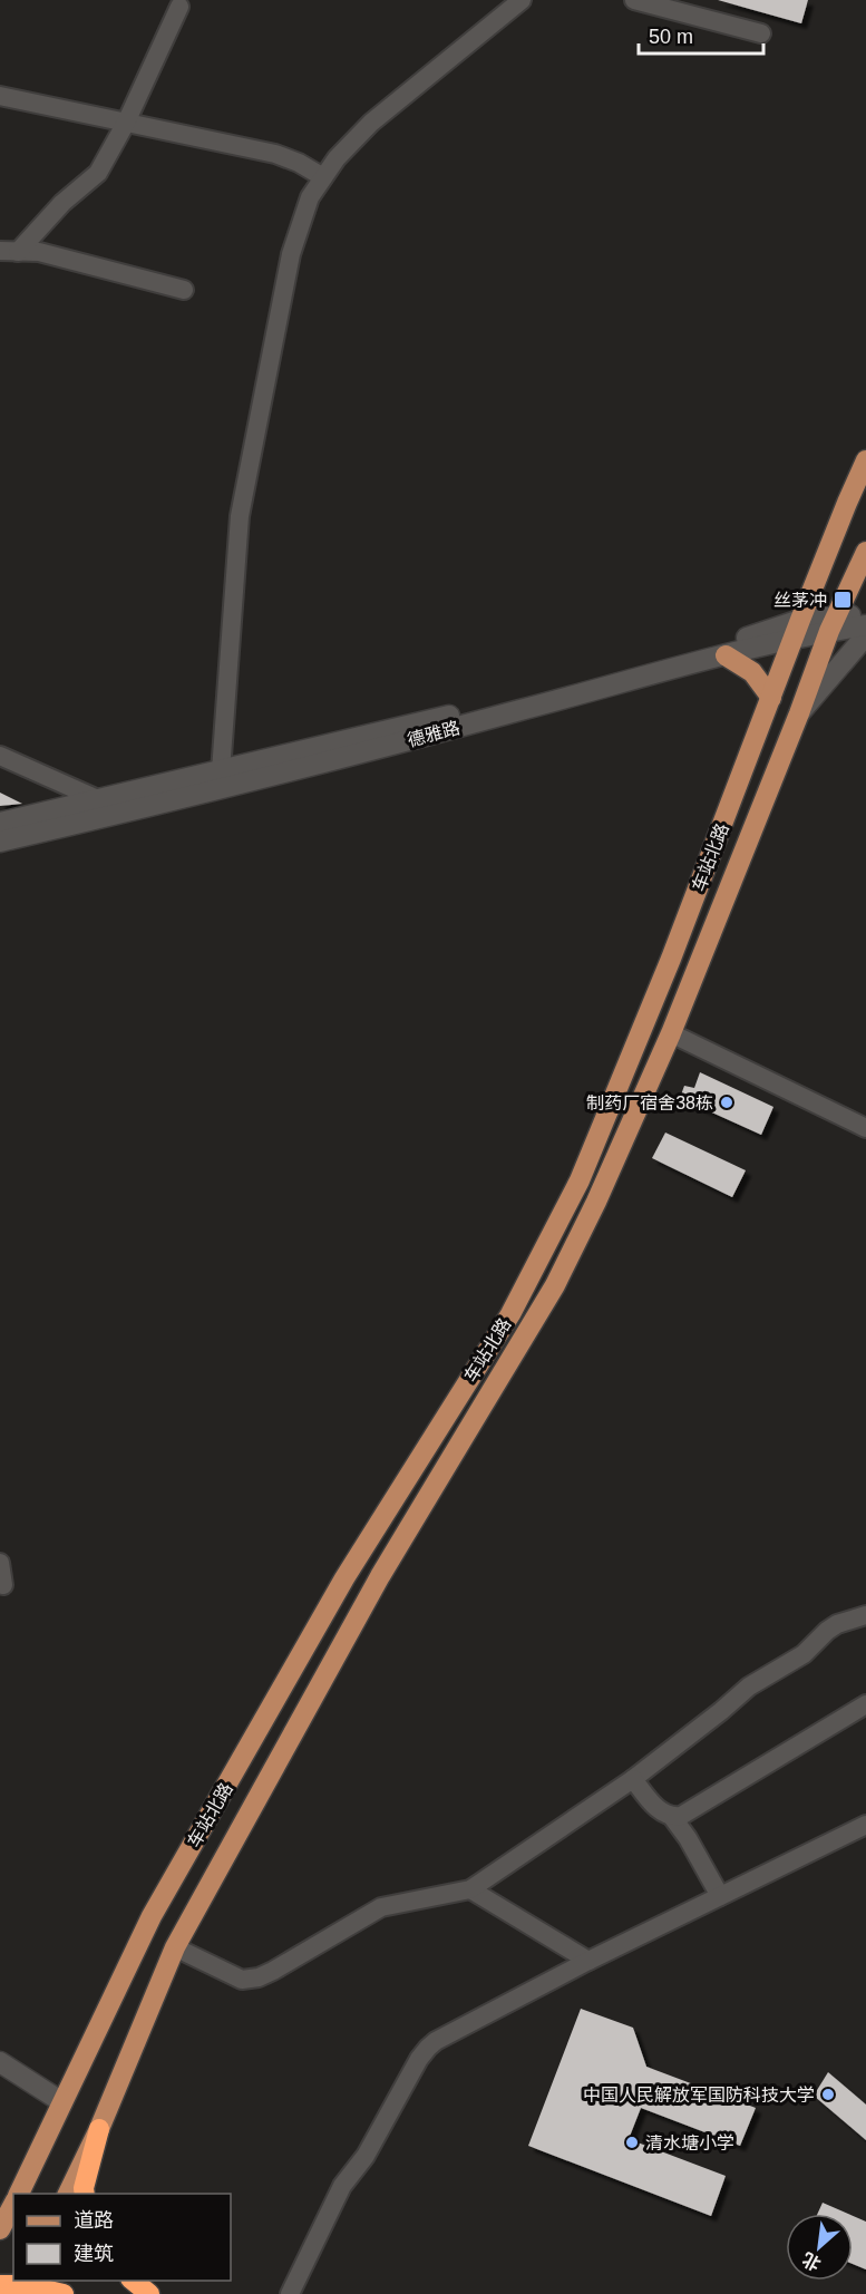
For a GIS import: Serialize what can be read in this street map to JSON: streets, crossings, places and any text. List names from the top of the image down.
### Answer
{
  "streets": {
    "main road": ["车站北路"],
    "street": ["德雅路"]
  },
  "crossings": [
    ["德雅路", "车站北路"]
  ],
  "places": {
    "transit": ["丝茅冲"],
    "other": ["制药厂宿舍38栋", "中国人民解放军国防科技大学", "清水塘小学"]
  },
  "legend": ["道路", "建筑"],
  "scale_bar": "50 m",
  "north": "bottom left"
}
